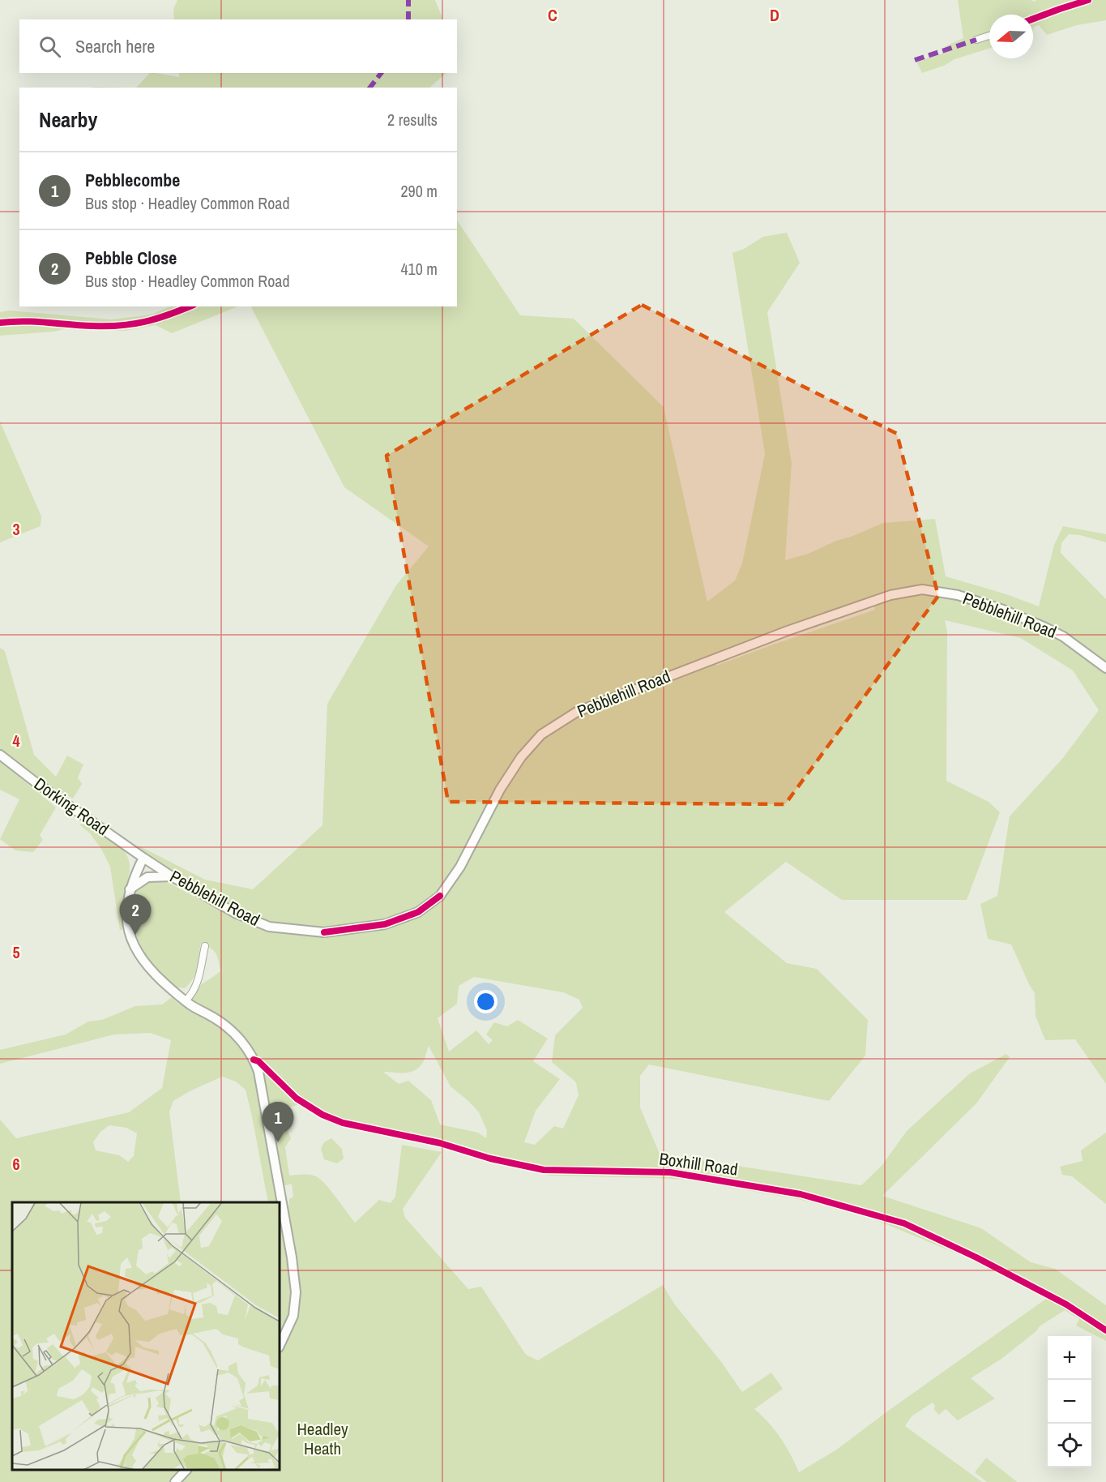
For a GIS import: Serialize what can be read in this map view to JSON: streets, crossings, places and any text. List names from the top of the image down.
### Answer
{
  "streets": {
    "main road": ["Pebblehill Road", "Dorking Road"],
    "street": ["Boxhill Road"]
  },
  "crossings": [
    ["Pebblehill Road", "Dorking Road"]
  ],
  "parks": ["Headley Heath"],
  "north": "left",
  "page": {
    "search": "Search here",
    "heading": ["Nearby", "2 results"],
    "list": [
      {
        "mark": "1",
        "name": "Pebblecombe",
        "note": "Bus stop · Headley Common Road",
        "value": "290 m"
      },
      {
        "mark": "2",
        "name": "Pebble Close",
        "note": "Bus stop · Headley Common Road",
        "value": "410 m"
      }
    ],
    "pins": ["2", "1"],
    "map_buttons": ["+", "−"]
  },
  "grid": {
    "columns": ["C", "D"],
    "rows": [
      "3",
      "4",
      "5",
      "6"
    ]
  }
}
